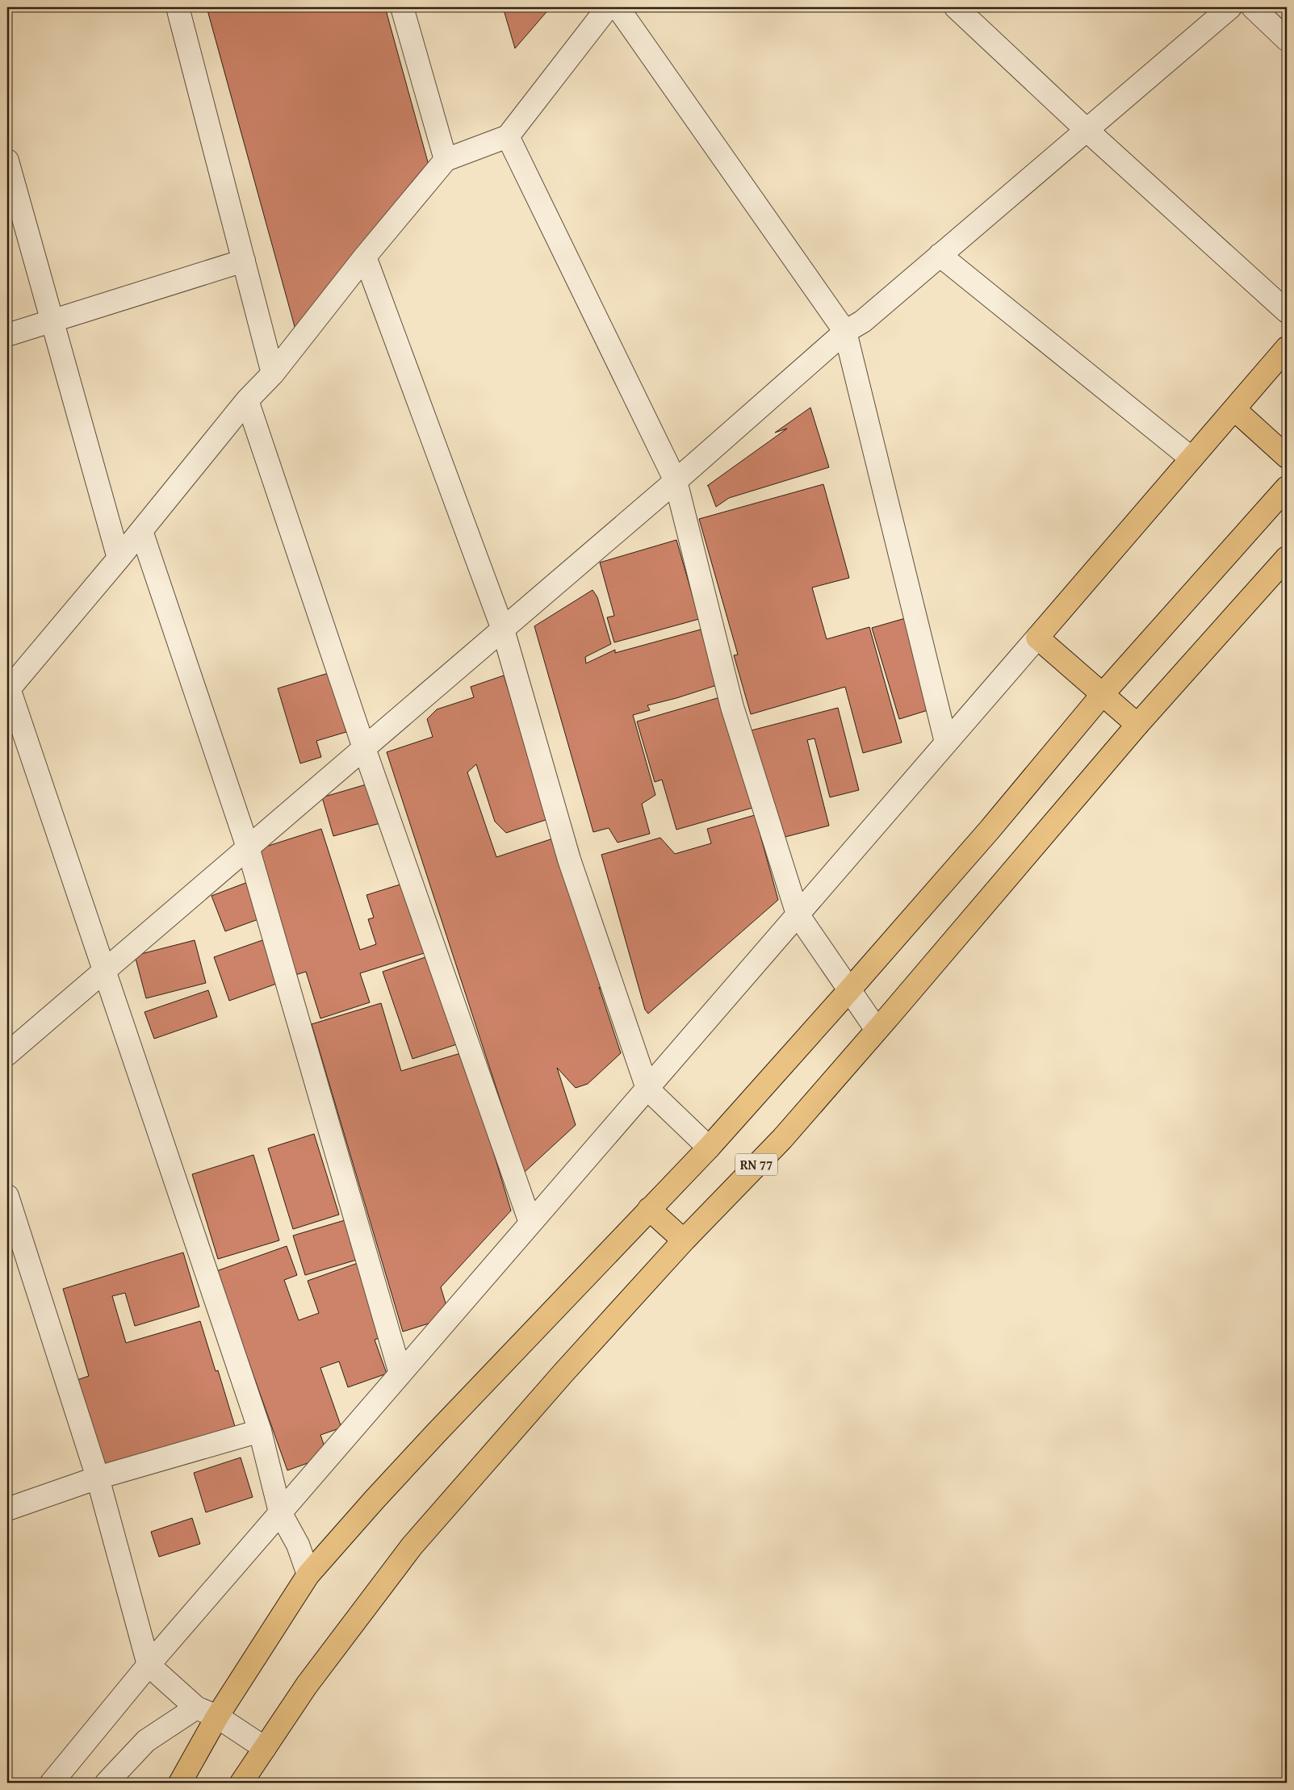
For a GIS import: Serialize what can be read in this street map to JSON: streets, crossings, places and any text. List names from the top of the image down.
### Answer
{
  "streets": {
    "main road": ["RN 77"]
  }
}
